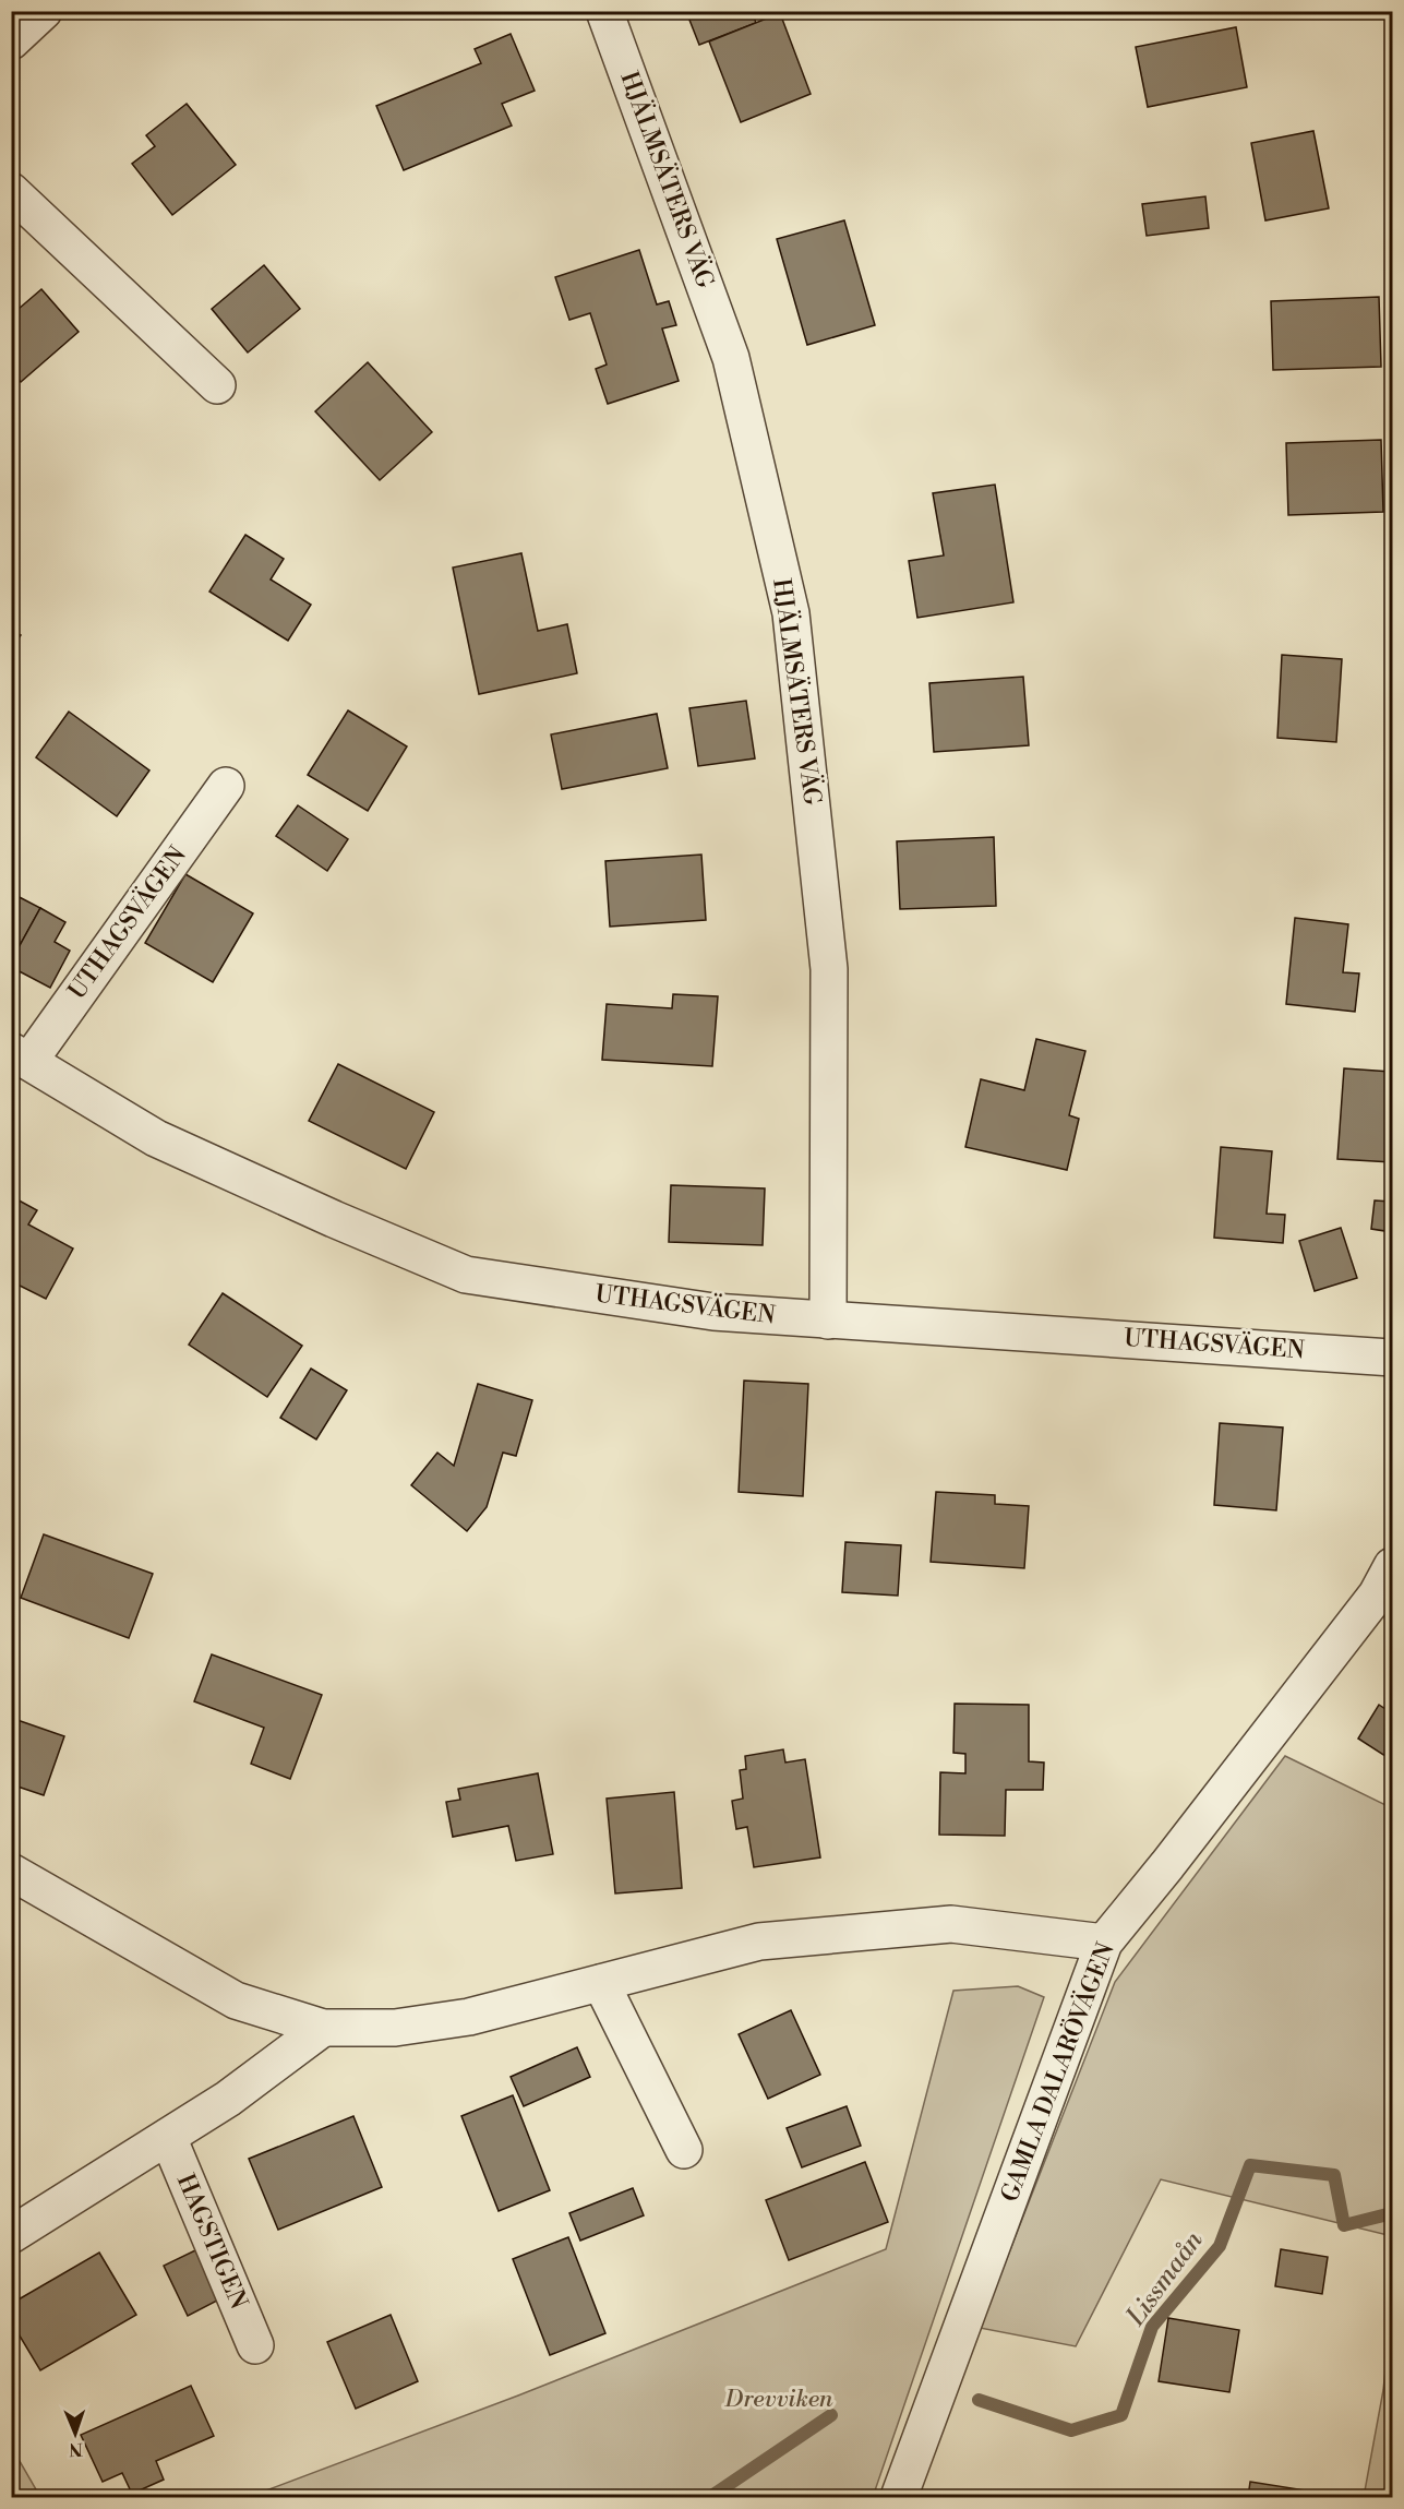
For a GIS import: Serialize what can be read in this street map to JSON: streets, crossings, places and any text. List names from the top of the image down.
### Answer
{
  "streets": {
    "street": [
      "HJÄLMSÄTERS VÄG",
      "UTHAGSVÄGEN",
      "GAMLA DALARÖVÄGEN",
      "HAGSTIGEN"
    ]
  },
  "crossings": [
    ["HJÄLMSÄTERS VÄG", "UTHAGSVÄGEN"]
  ],
  "water": ["Lissmaån"],
  "parks": ["Drevviken"],
  "north": "bottom"
}
